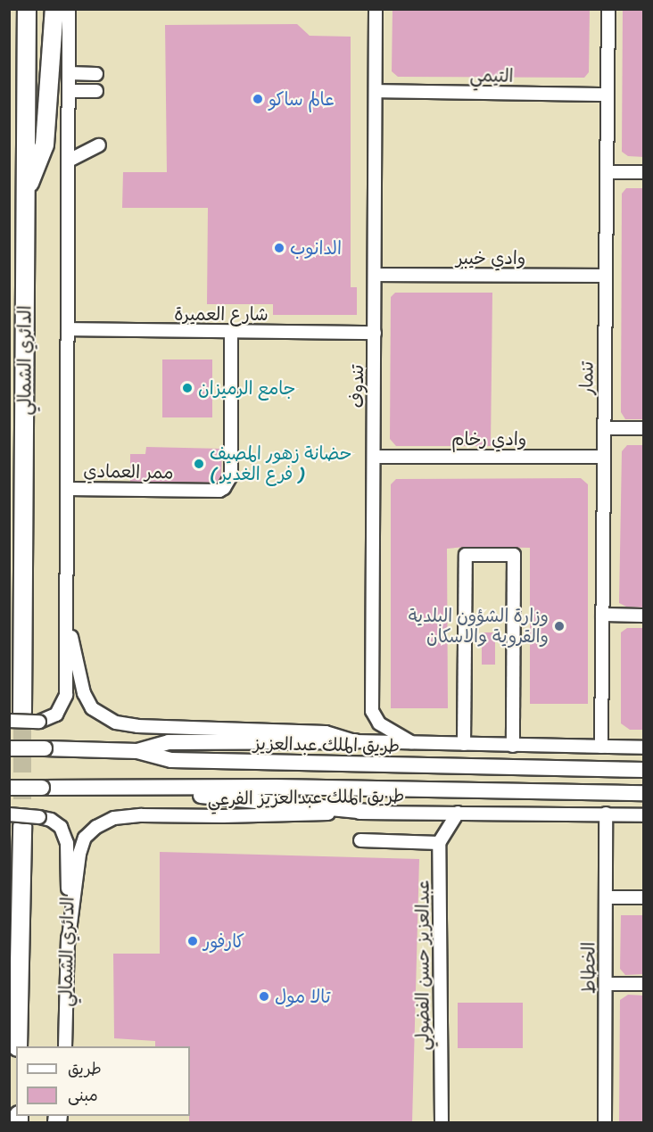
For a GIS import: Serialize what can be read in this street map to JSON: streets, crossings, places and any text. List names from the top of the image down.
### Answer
{
  "streets": {
    "highway": ["الدائري الشمالي"],
    "main road": ["طريق الملك عبدالعزيز"],
    "street": [
      "التيمي",
      "وادي خيبر",
      "شارع العميرة",
      "تنمار",
      "تندوف",
      "وادي رخام",
      "ممر العمادي",
      "طريق الملك عبدالعزيز الفرعي",
      "عبدالعزيز حسن الفضولي",
      "الخطاط"
    ]
  },
  "crossings": [
    ["التيمي", "تنمار"],
    ["التيمي", "تندوف"],
    ["وادي خيبر", "تنمار"],
    ["وادي خيبر", "تندوف"],
    ["شارع العميرة", "تندوف"],
    ["شارع العميرة", "ممر العمادي"],
    ["الدائري الشمالي", "طريق الملك عبدالعزيز الفرعي"],
    ["تنمار", "وادي رخام"],
    ["تندوف", "وادي رخام"],
    ["طريق الملك عبدالعزيز الفرعي", "الخطاط"]
  ],
  "places": [
    "عالم ساكو",
    "الدانوب",
    "جامع الرميزان",
    "حضانة زهور المصيف ( فرع الغدير )",
    "وزارة الشؤون البلدية والقروية والاسكان",
    "كارفور",
    "تالا مول"
  ],
  "legend": ["طريق", "مبنى"]
}
